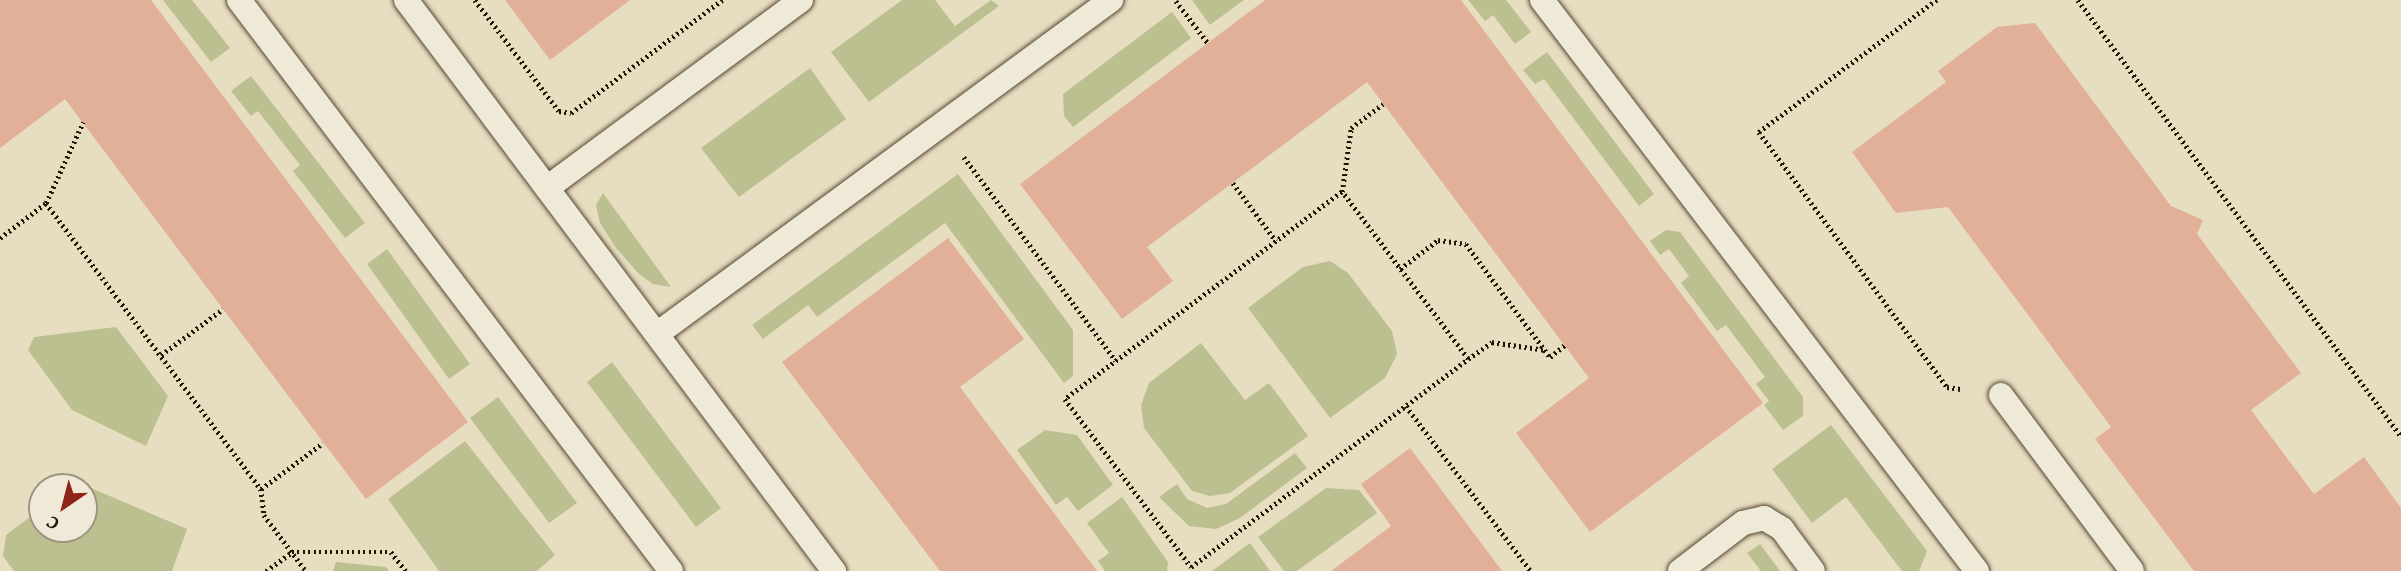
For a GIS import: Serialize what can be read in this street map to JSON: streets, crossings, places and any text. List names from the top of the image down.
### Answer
{
  "north": "bottom left"
}
